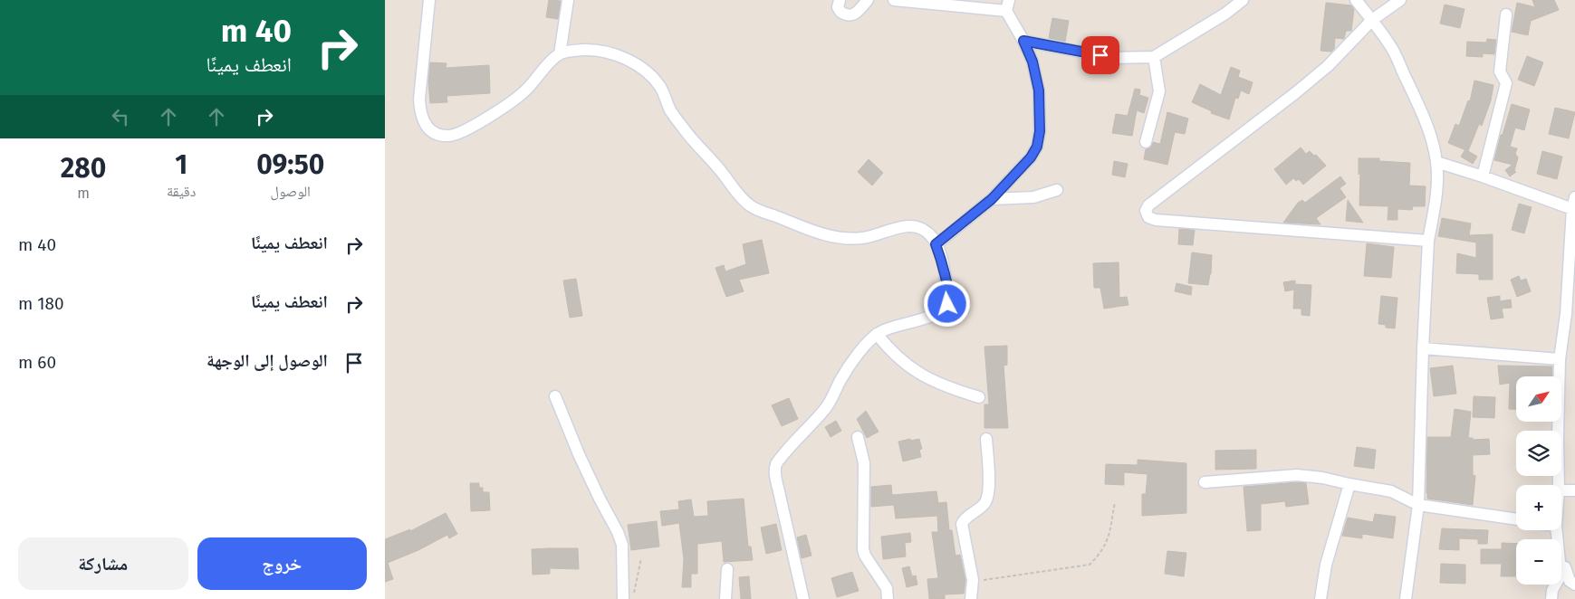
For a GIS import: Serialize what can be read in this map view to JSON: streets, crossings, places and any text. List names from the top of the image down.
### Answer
{
  "north": "top right",
  "page": {
    "turn": ["40 m", "انعطف يمينًا"],
    "eta": [
      "09:50",
      "الوصول",
      "1",
      "دقيقة",
      "280",
      "m"
    ],
    "list": [
      {
        "name": "انعطف يمينًا",
        "value": "40 m"
      },
      {
        "name": "انعطف يمينًا",
        "value": "180 m"
      },
      {
        "name": "الوصول إلى الوجهة",
        "value": "60 m"
      }
    ],
    "map_buttons": ["+", "−"],
    "buttons": ["خروج", "مشاركة"]
  }
}
